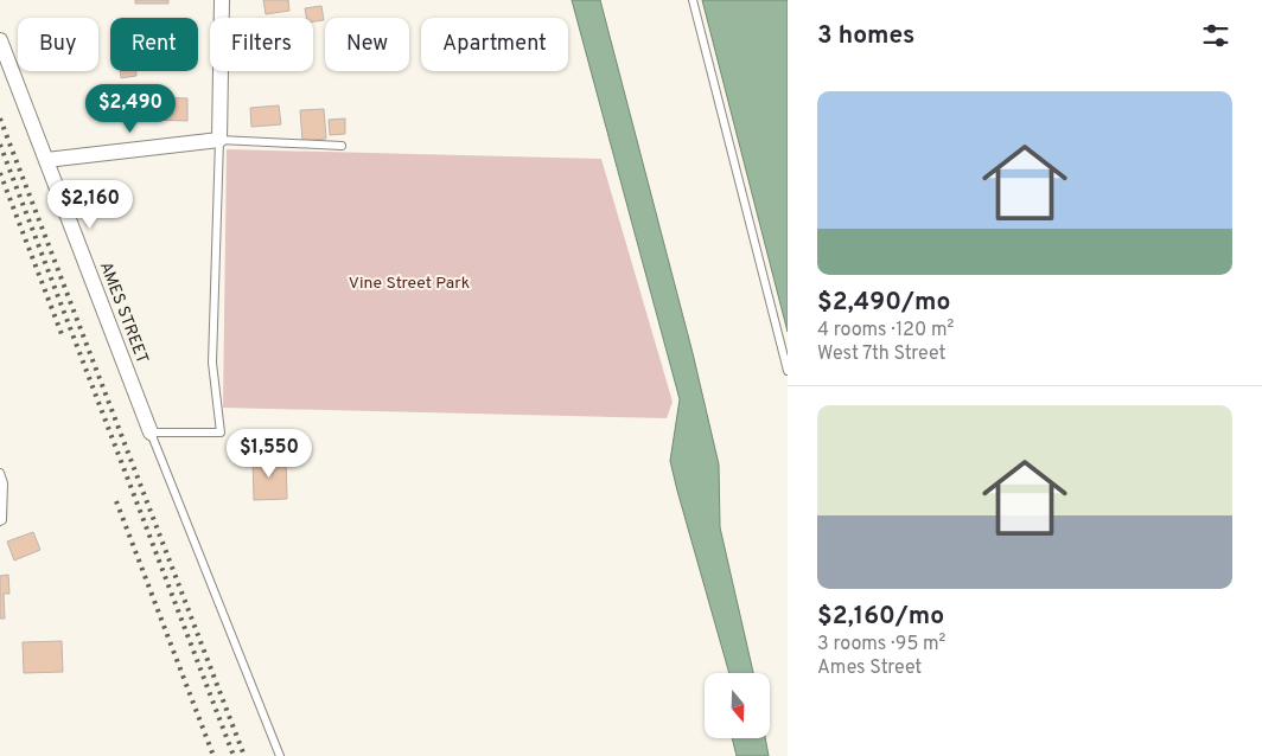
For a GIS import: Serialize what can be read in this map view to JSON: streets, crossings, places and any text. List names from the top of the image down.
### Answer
{
  "streets": {
    "street": ["AMES STREET"]
  },
  "parks": ["Vine Street Park"],
  "north": "bottom",
  "page": {
    "heading": "3 homes",
    "chip": [
      "Buy",
      "Rent",
      "Filters",
      "New",
      "Apartment"
    ],
    "list": [
      {
        "name": "$2,490/mo",
        "note": "4 rooms · 120 m² · West 7th Street"
      },
      {
        "name": "$2,160/mo",
        "note": "3 rooms · 95 m² · Ames Street"
      }
    ],
    "price": ["$2,490", "$2,160", "$1,550"]
  }
}
